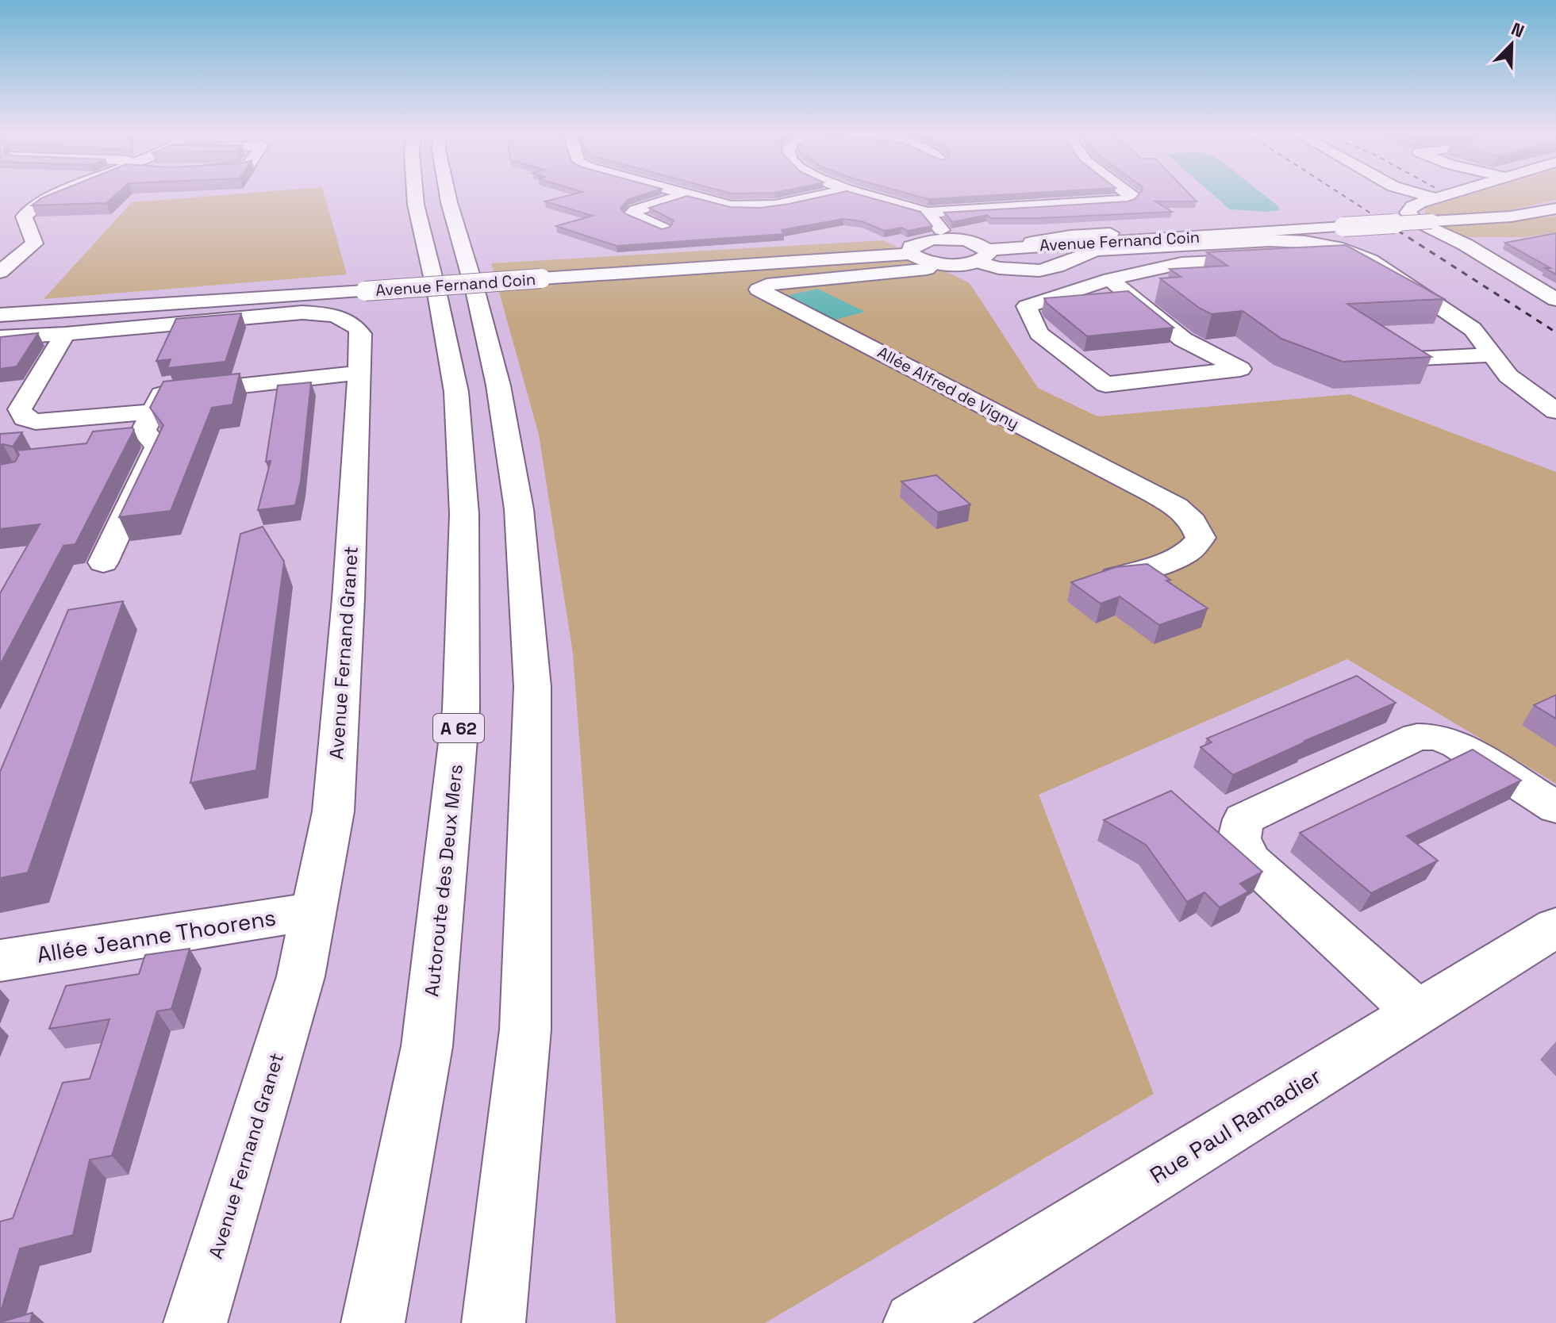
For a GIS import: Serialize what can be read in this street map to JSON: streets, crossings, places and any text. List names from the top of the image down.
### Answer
{
  "streets": {
    "main road": [
      "Avenue Fernand Coin",
      "Allée Alfred de Vigny",
      "Avenue Fernand Granet",
      "A 62",
      "Autoroute des Deux Mers",
      "Allée Jeanne Thoorens",
      "Rue Paul Ramadier"
    ]
  },
  "crossings": [
    ["Avenue Fernand Granet", "Allée Jeanne Thoorens"]
  ],
  "north": "top right"
}
